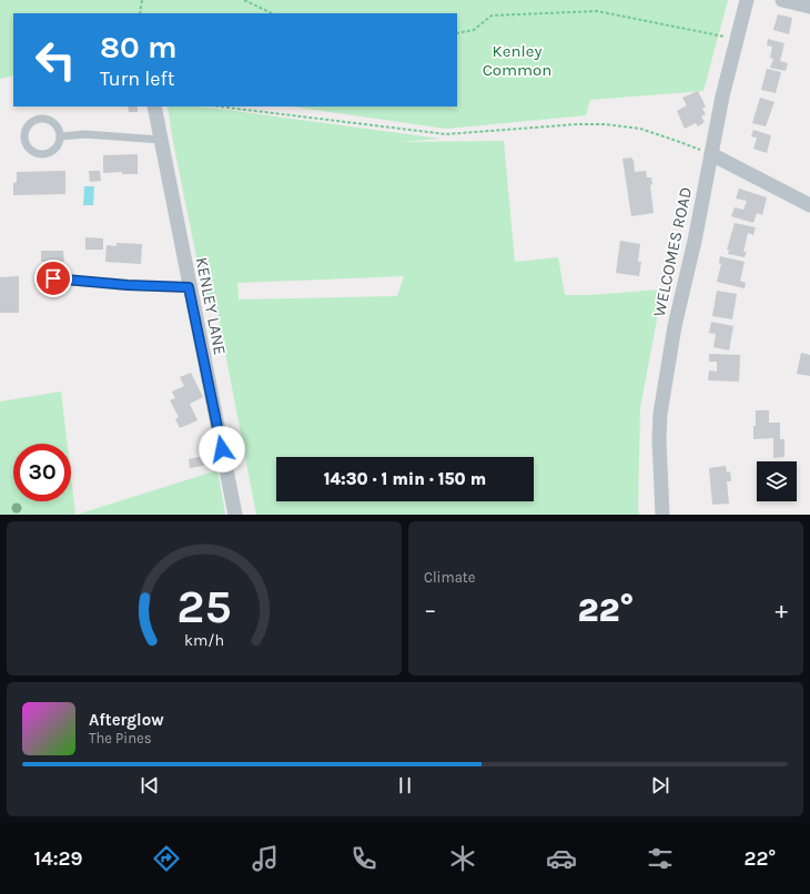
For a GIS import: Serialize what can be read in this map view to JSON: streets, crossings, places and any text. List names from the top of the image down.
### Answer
{
  "streets": {
    "street": ["WELCOMES ROAD", "KENLEY LANE"]
  },
  "parks": ["Kenley Common"],
  "page": {
    "turn": ["80 m", "Turn left"],
    "limit": "30",
    "trip": "14:30 · 1 min · 150 m",
    "tile": "Climate",
    "heat": ["−", "22°", "+"],
    "song": ["Afterglow", "The Pines"],
    "tabs": ["14:29", "22°"],
    "gauge": ["25", "km/h"]
  }
}
